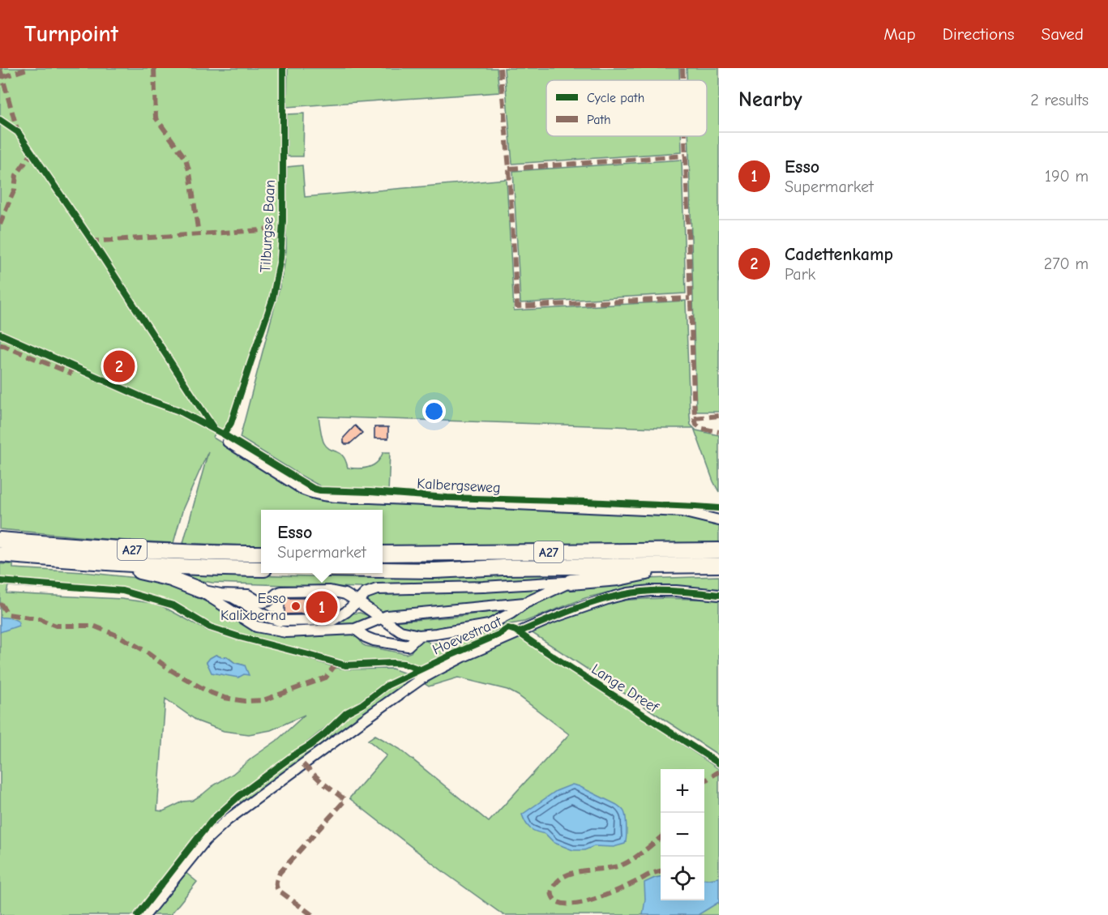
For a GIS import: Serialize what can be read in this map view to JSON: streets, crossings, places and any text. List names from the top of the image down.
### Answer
{
  "streets": {
    "highway": ["A27"],
    "street": ["Kalbergseweg", "Hoevestraat"],
    "cycle path": ["Tilburgse Baan", "Lange Dreef"]
  },
  "places": ["Esso Kalixberna"],
  "legend": ["Cycle path", "Path"],
  "page": {
    "header": "Turnpoint",
    "nav": ["Map", "Directions", "Saved"],
    "heading": ["Nearby", "2 results"],
    "list": [
      {
        "mark": "1",
        "name": "Esso",
        "note": "Supermarket",
        "value": "190 m"
      },
      {
        "mark": "2",
        "name": "Cadettenkamp",
        "note": "Park",
        "value": "270 m"
      }
    ],
    "pins": ["2", "1"],
    "popup": ["Esso", "Supermarket"],
    "map_buttons": ["+", "−"]
  }
}
